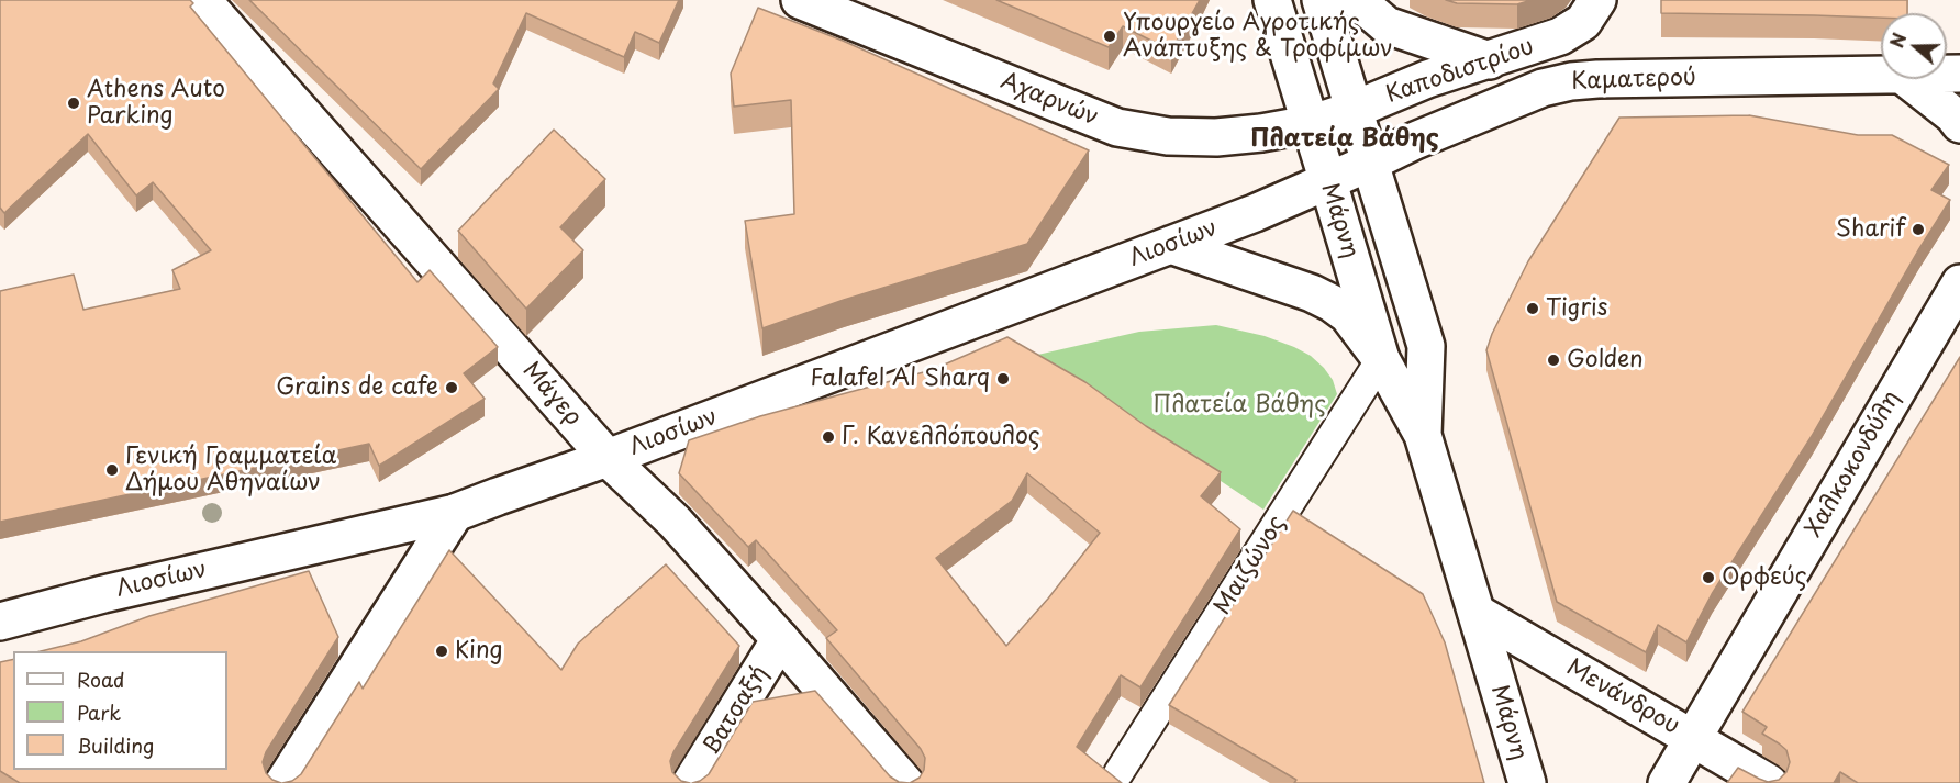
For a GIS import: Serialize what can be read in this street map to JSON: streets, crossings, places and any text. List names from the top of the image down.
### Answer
{
  "streets": {
    "main road": [
      "Καποδιστρίου",
      "Καματερού",
      "Αχαρνών",
      "Μάρνη",
      "Λιοσίων",
      "Μάγερ",
      "Χαλκοκονδύλη",
      "Μενάνδρου",
      "Βατσαξή"
    ],
    "street": ["Μαιζώνος"]
  },
  "crossings": [
    ["Καποδιστρίου", "Αχαρνών"],
    ["Καποδιστρίου", "Μάρνη"],
    ["Καματερού", "Μάρνη"],
    ["Καματερού", "Λιοσίων"],
    ["Αχαρνών", "Μάρνη"],
    ["Μάρνη", "Λιοσίων"],
    ["Μάρνη", "Μαιζώνος"],
    ["Μάρνη", "Μενάνδρου"],
    ["Λιοσίων", "Μάγερ"],
    ["Μάγερ", "Βατσαξή"],
    ["Χαλκοκονδύλη", "Μενάνδρου"]
  ],
  "districts": ["Πλατεία Βάθης"],
  "parks": ["Πλατεία Βάθης"],
  "places": [
    "Υπουργείο Αγροτικής Ανάπτυξης & Τροφίμων",
    "Athens Auto Parking",
    "Sharif",
    "Tigris",
    "Golden",
    "Falafel Al Sharq",
    "Grains de cafe",
    "Γ. Κανελλόπουλος",
    "Γενική Γραμματεία Δήμου Αθηναίων",
    "Ορφεύς",
    "King"
  ],
  "legend": ["Road", "Park", "Building"],
  "north": "left"
}
